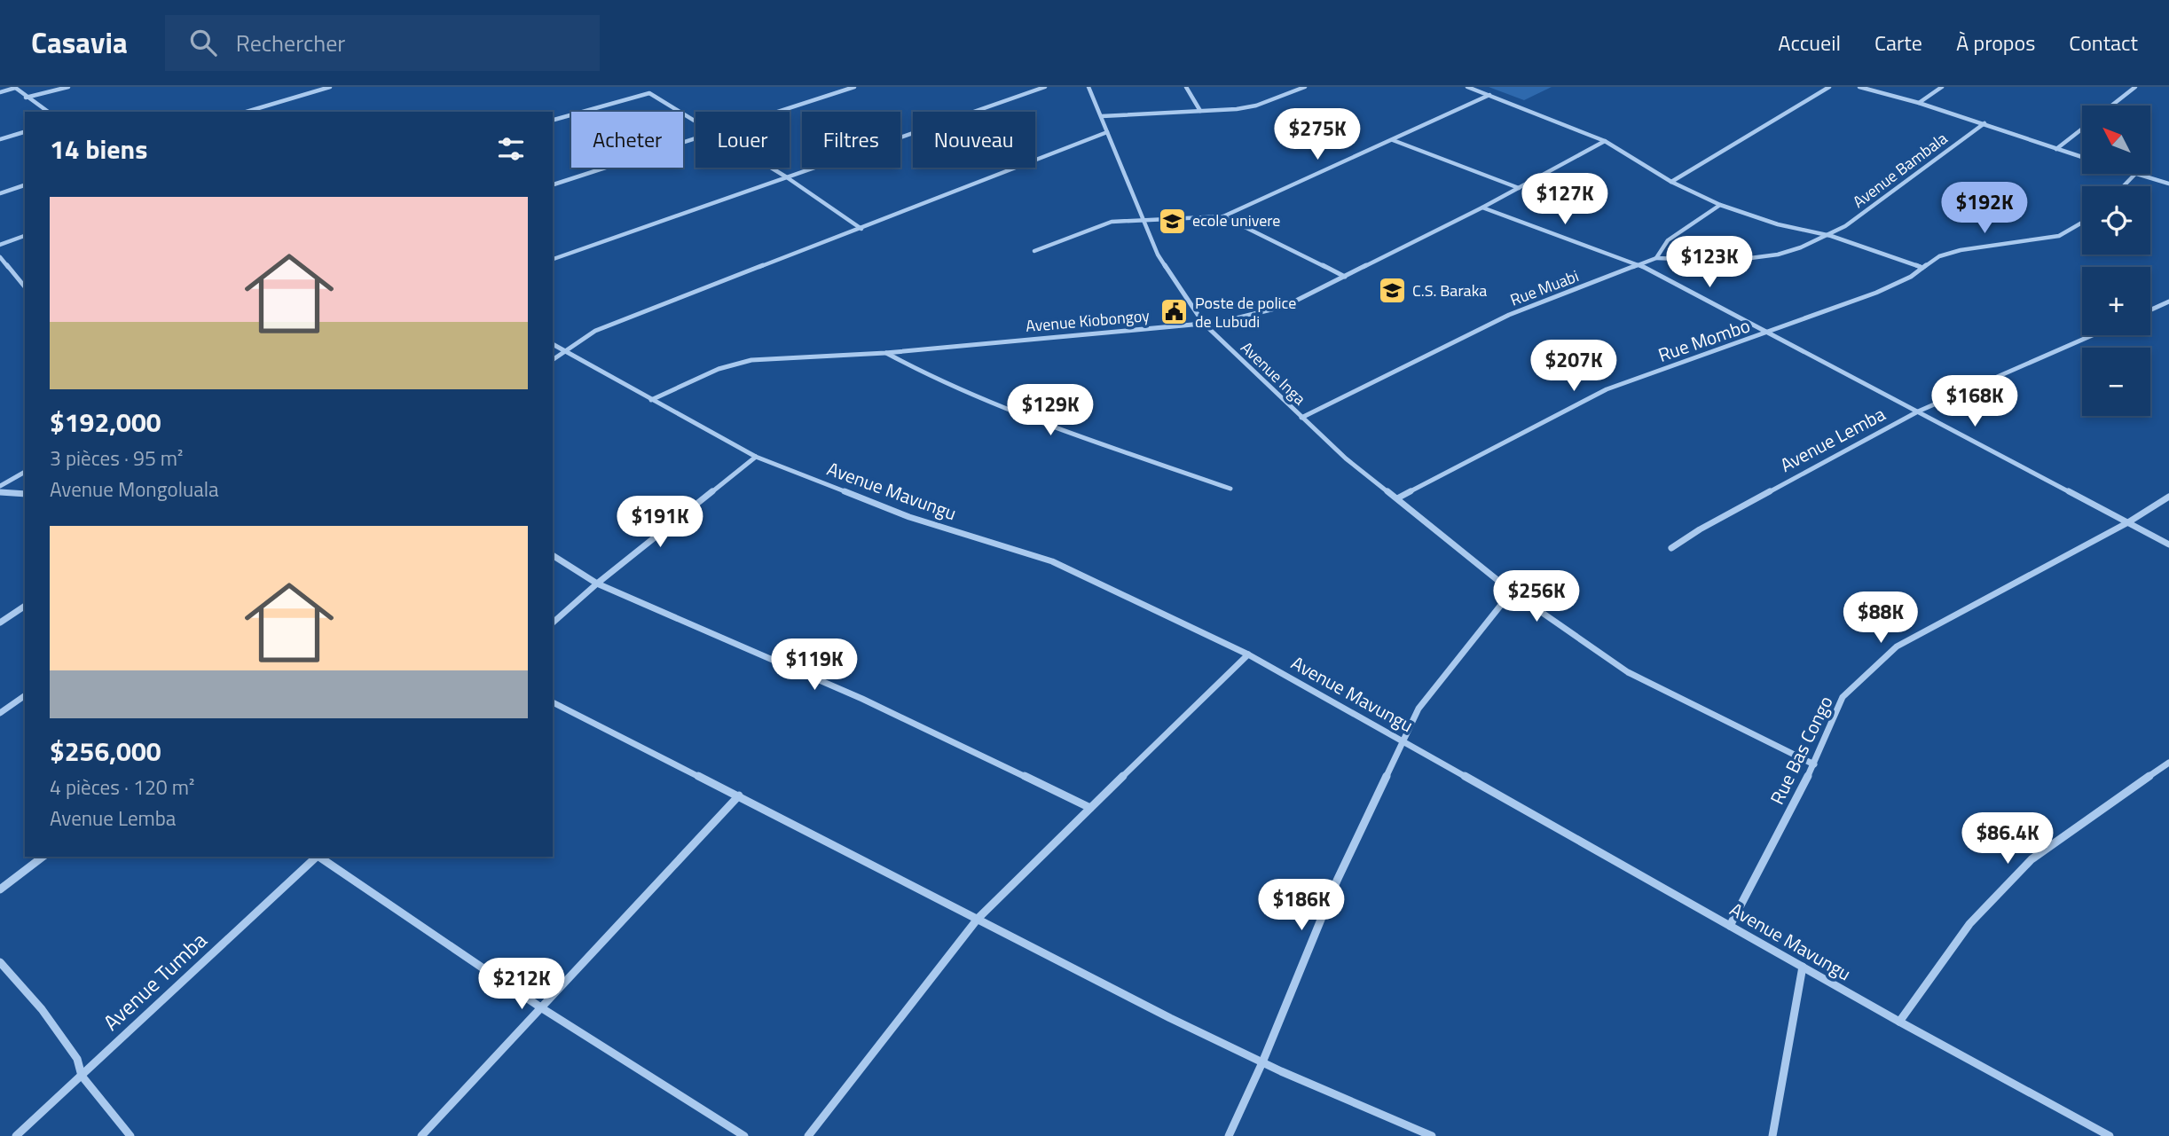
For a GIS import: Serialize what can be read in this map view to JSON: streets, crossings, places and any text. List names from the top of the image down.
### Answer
{
  "streets": {
    "street": [
      "Avenue Bambala",
      "Rue Muabi",
      "Avenue Kiobongoy",
      "Rue Mombo",
      "Avenue Inga",
      "Avenue Lemba",
      "Avenue Mavungu",
      "Rue Bas Congo",
      "Avenue Tumba"
    ]
  },
  "crossings": [
    ["Avenue Bambala", "Rue Muabi"],
    ["Rue Muabi", "Avenue Inga"],
    ["Avenue Kiobongoy", "Avenue Inga"],
    ["Avenue Kiobongoy", "Avenue Mavungu"],
    ["Rue Mombo", "Avenue Inga"],
    ["Avenue Inga", "Rue Bas Congo"],
    ["Avenue Mavungu", "Rue Bas Congo"]
  ],
  "places": {
    "school or university": ["ecole univere", "C.S. Baraka"],
    "public building": ["Poste de police de Lubudi"]
  },
  "north": "top left",
  "page": {
    "header": "Casavia",
    "search": "Rechercher",
    "nav": [
      "Accueil",
      "Carte",
      "À propos",
      "Contact"
    ],
    "map_buttons": ["+", "−"],
    "price": [
      "$275K",
      "$127K",
      "$192K",
      "$123K",
      "$207K",
      "$168K",
      "$129K",
      "$191K",
      "$256K",
      "$88K",
      "$119K",
      "$86.4K",
      "$186K",
      "$212K"
    ],
    "chip": [
      "Acheter",
      "Louer",
      "Filtres",
      "Nouveau"
    ],
    "heading": "14 biens",
    "list": [
      {
        "name": "$192,000",
        "note": "3 pièces · 95 m² · Avenue Mongoluala"
      },
      {
        "name": "$256,000",
        "note": "4 pièces · 120 m² · Avenue Lemba"
      }
    ]
  }
}
